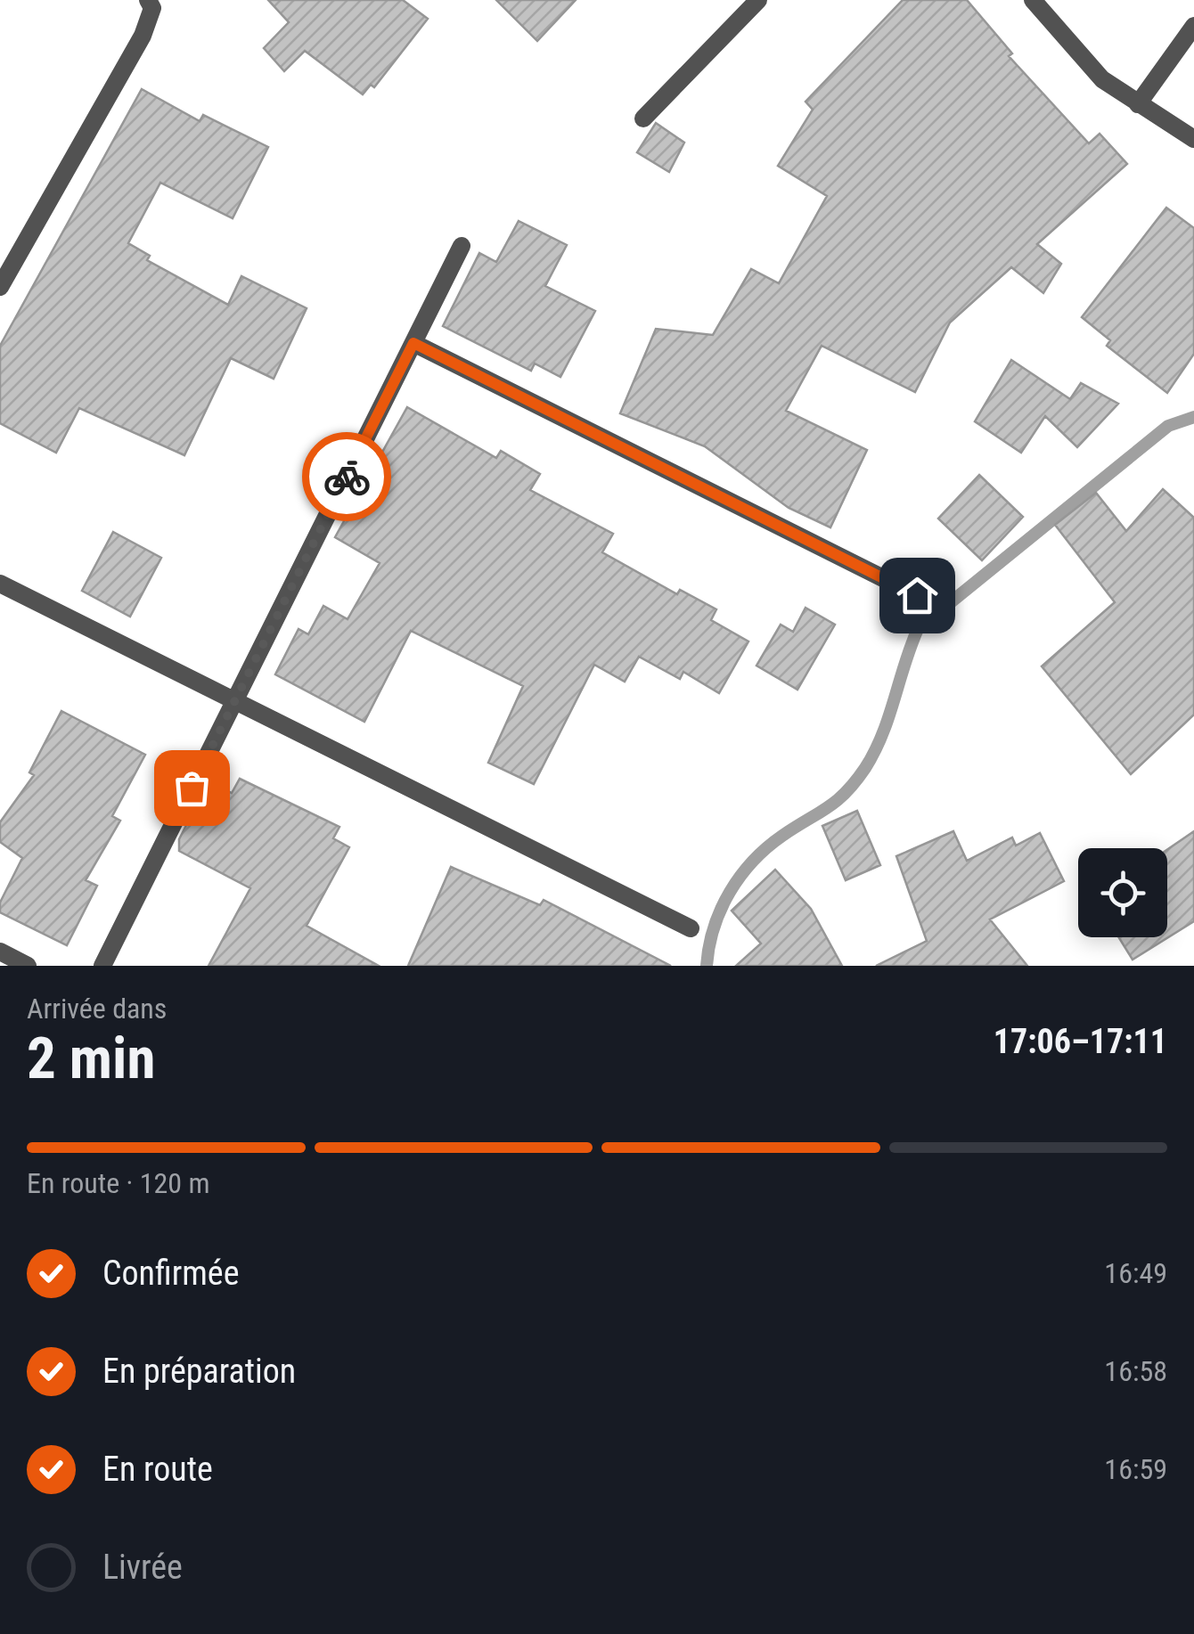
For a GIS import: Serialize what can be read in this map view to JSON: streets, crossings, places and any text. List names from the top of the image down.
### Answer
{
  "page": {
    "heading": ["2 min", "Arrivée dans", "17:06–17:11"],
    "bar": "En route · 120 m",
    "list": [
      ["Confirmée", "16:49"],
      ["En préparation", "16:58"],
      ["En route", "16:59"],
      "Livrée"
    ]
  }
}
